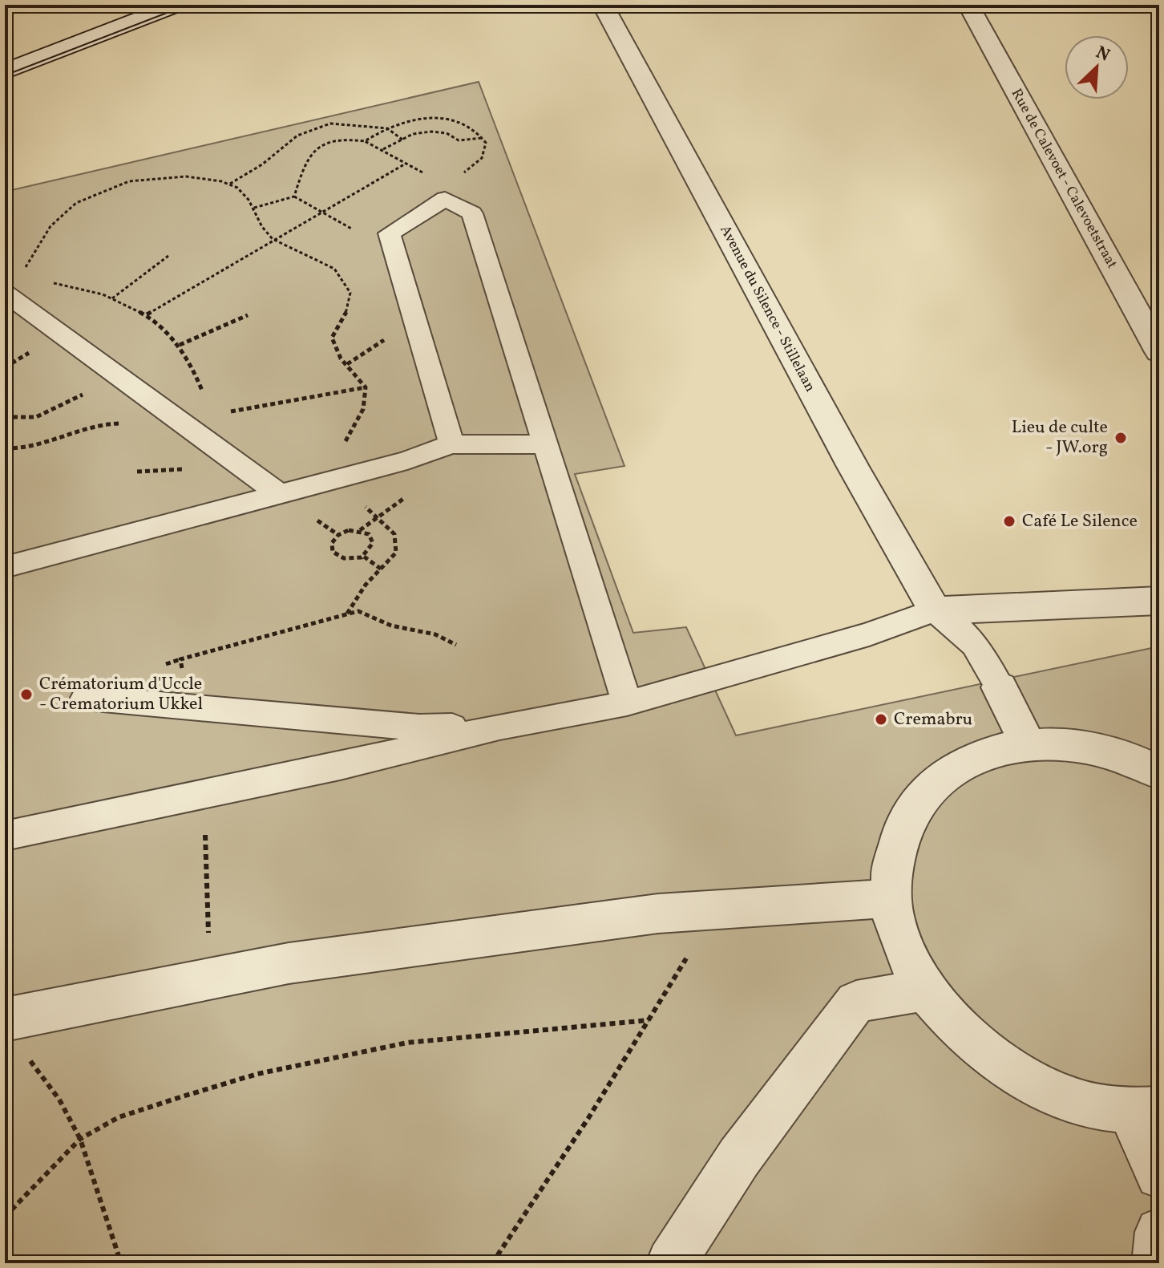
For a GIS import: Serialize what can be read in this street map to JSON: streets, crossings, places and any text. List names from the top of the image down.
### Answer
{
  "streets": {
    "street": ["Rue de Calevoet - Calevoetstraat", "Avenue du Silence - Stillelaan"]
  },
  "places": [
    "Lieu de culte - JW.org",
    "Café Le Silence",
    "Crématorium d'Uccle - Crematorium Ukkel",
    "Cremabru"
  ],
  "north": "top right"
}
